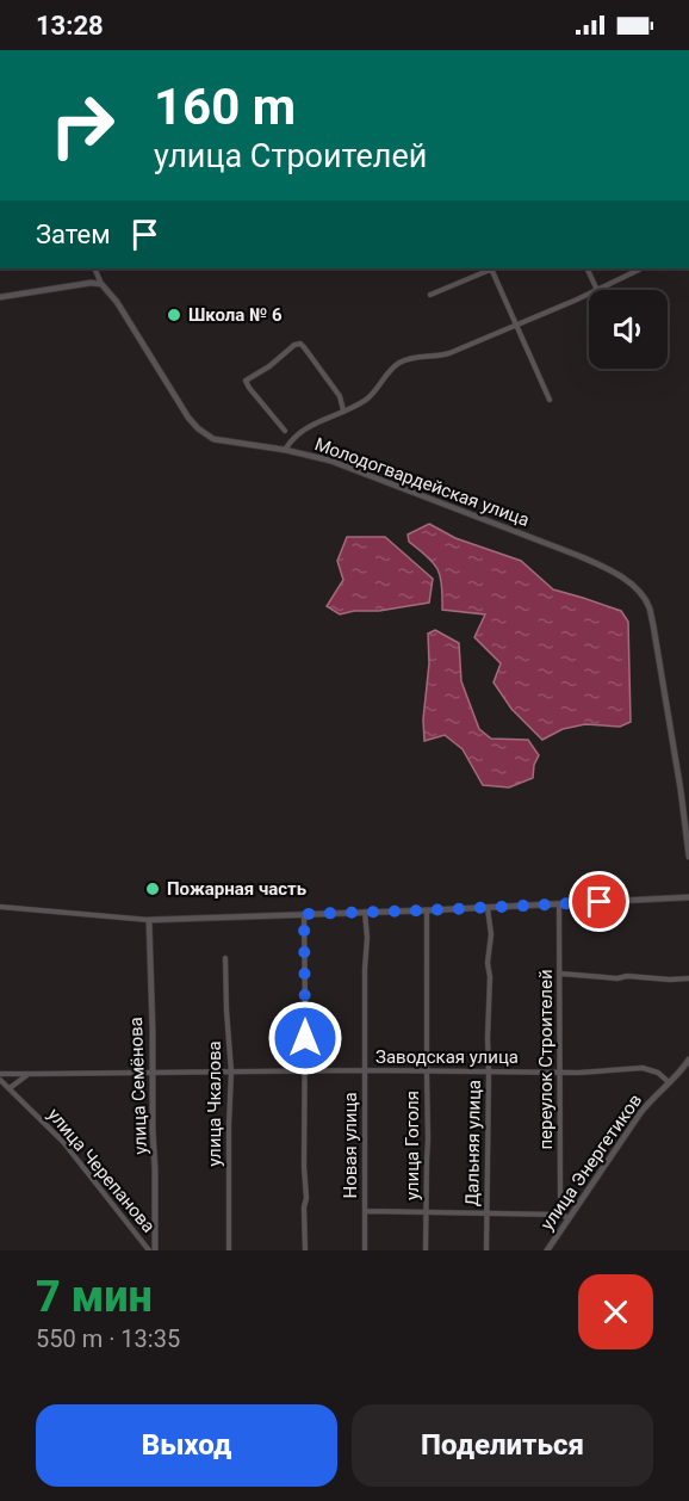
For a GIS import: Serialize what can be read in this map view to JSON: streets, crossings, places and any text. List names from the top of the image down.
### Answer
{
  "streets": {
    "street": [
      "Молодогвардейская улица",
      "Заводская улица",
      "переулок Строителей",
      "улица Семёнова",
      "улица Чкалова",
      "Дальняя улица",
      "Новая улица",
      "улица Гоголя",
      "улица Энергетиков",
      "улица Черепанова"
    ]
  },
  "crossings": [
    ["Заводская улица", "переулок Строителей"],
    ["Заводская улица", "улица Семёнова"],
    ["Заводская улица", "улица Чкалова"],
    ["Заводская улица", "Дальняя улица"],
    ["Заводская улица", "Новая улица"],
    ["Заводская улица", "улица Гоголя"],
    ["Заводская улица", "улица Энергетиков"]
  ],
  "places": ["Школа № 6", "Пожарная часть"],
  "page": {
    "status": "13:28",
    "turn": ["160 m", "улица Строителей"],
    "then": "Затем",
    "heading": ["7 мин", "550 m · 13:35"],
    "buttons": ["Выход", "Поделиться"]
  }
}
